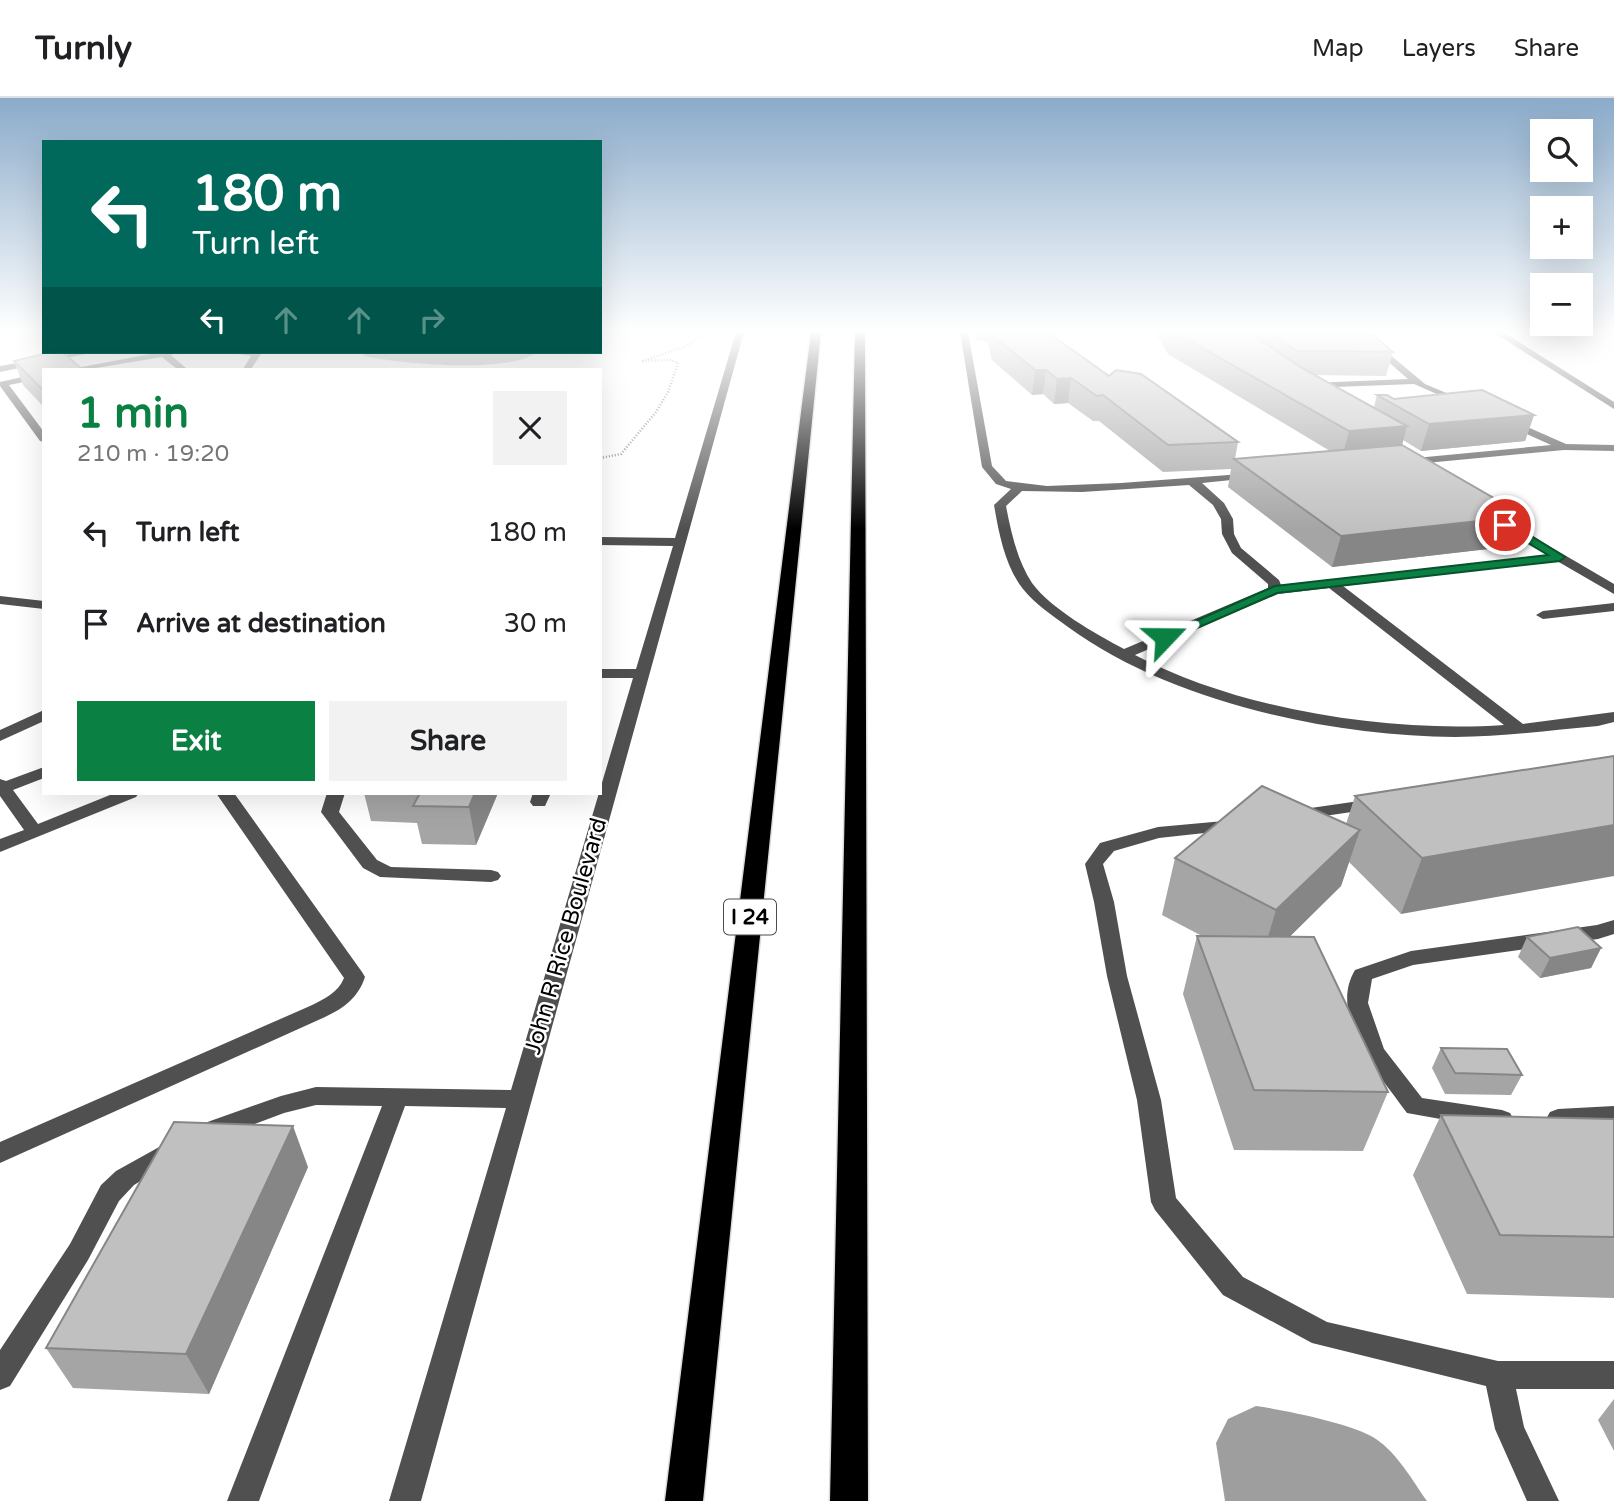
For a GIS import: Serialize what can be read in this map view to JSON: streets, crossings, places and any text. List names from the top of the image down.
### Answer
{
  "streets": {
    "highway": ["I 24"],
    "street": ["John R Rice Boulevard"]
  },
  "page": {
    "header": "Turnly",
    "nav": ["Map", "Layers", "Share"],
    "map_buttons": ["+", "−"],
    "turn": ["180 m", "Turn left"],
    "heading": ["1 min", "210 m · 19:20"],
    "list": [
      {
        "name": "Turn left",
        "value": "180 m"
      },
      {
        "name": "Arrive at destination",
        "value": "30 m"
      }
    ],
    "buttons": ["Exit", "Share"]
  }
}
